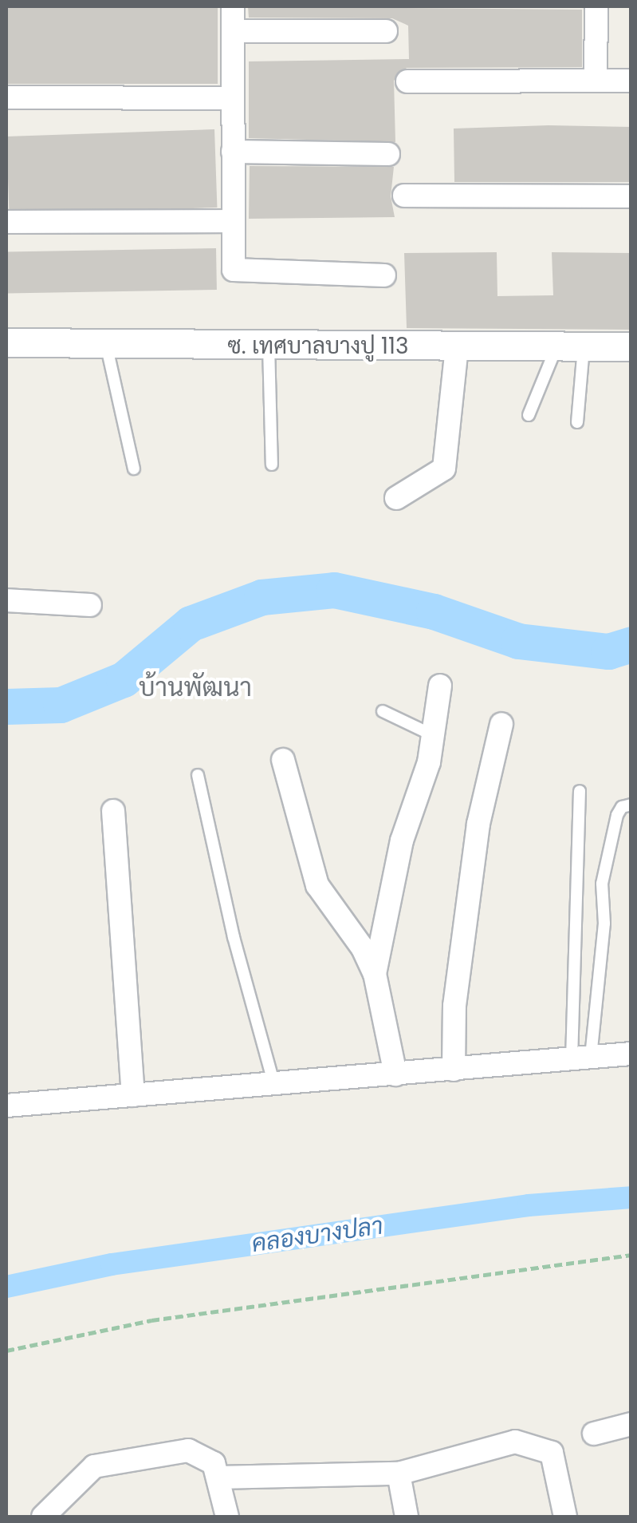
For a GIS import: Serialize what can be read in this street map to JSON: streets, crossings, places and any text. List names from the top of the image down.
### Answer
{
  "streets": {
    "street": ["ซ. เทศบาลบางปู 113"]
  },
  "districts": ["บ้านพัฒนา"],
  "water": ["คลองบางปลา"]
}
